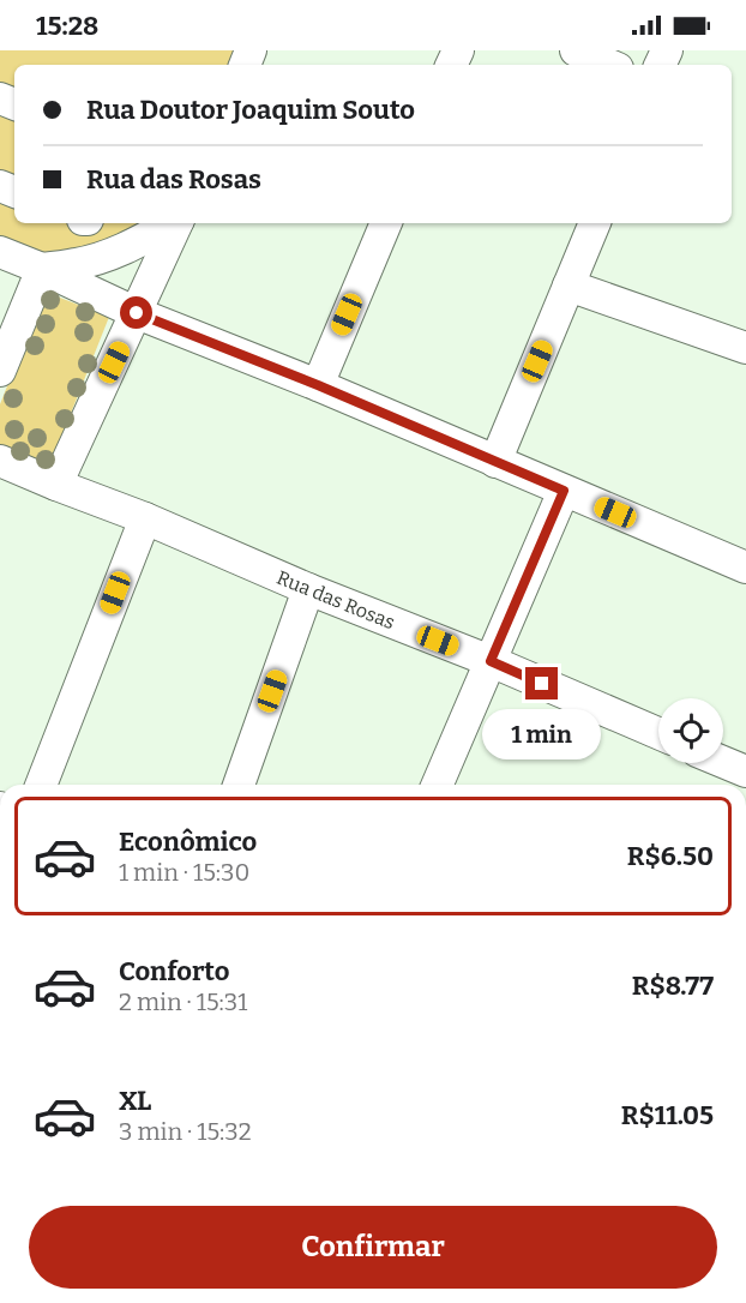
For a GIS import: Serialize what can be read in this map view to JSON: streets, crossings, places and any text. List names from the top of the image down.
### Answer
{
  "streets": {
    "street": ["Rua das Rosas"]
  },
  "page": {
    "status": "15:28",
    "banner": ["Rua Doutor Joaquim Souto", "Rua das Rosas"],
    "bubble": "1 min",
    "list": [
      {
        "name": "Econômico",
        "note": "1 min · 15:30",
        "value": "R$6.50"
      },
      {
        "name": "Conforto",
        "note": "2 min · 15:31",
        "value": "R$8.77"
      },
      {
        "name": "XL",
        "note": "3 min · 15:32",
        "value": "R$11.05"
      }
    ],
    "buttons": "Confirmar"
  }
}
